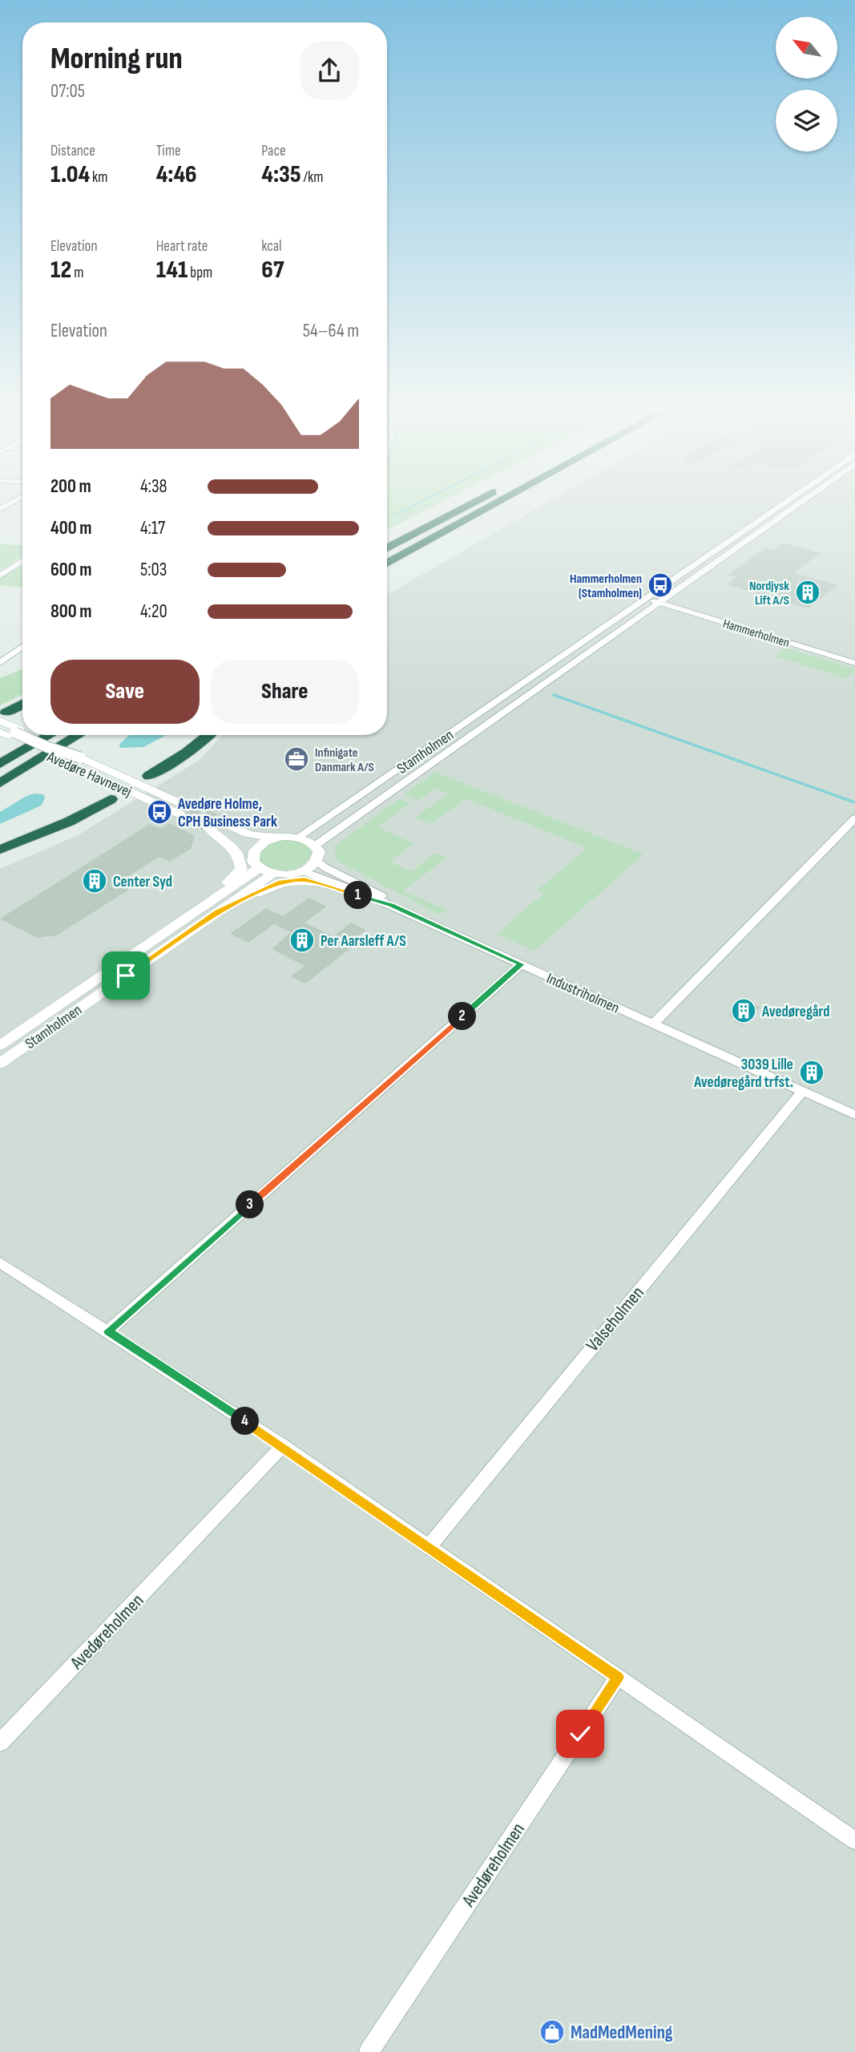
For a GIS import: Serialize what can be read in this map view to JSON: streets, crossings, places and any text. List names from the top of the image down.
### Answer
{
  "streets": {
    "street": [
      "Hammerholmen",
      "Stamholmen",
      "Avedøre Havnevej",
      "Industriholmen",
      "Valseholmen",
      "Avedøreholmen"
    ]
  },
  "crossings": [
    ["Hammerholmen", "Stamholmen"],
    ["Stamholmen", "Industriholmen"],
    ["Industriholmen", "Valseholmen"]
  ],
  "places": {
    "bus stop": ["Hammerholmen (Stamholmen)", "Avedøre Holme, CPH Business Park"],
    "building": [
      "Nordjysk Lift A/S",
      "Center Syd",
      "Per Aarsleff A/S",
      "Avedøregård",
      "3039 Lille Avedøregård trfst."
    ],
    "office": ["Infinigate Danmark A/S"],
    "shop": ["MadMedMening"]
  },
  "north": "top left",
  "page": {
    "heading": ["Morning run", "07:05"],
    "stats": [
      ["Distance", "1.04 km"],
      ["Time", "4:46"],
      ["Pace", "4:35 /km"],
      ["Elevation", "12 m"],
      ["Heart rate", "141 bpm"],
      ["kcal", "67"]
    ],
    "chart": ["Elevation", "54–64 m"],
    "list": [
      {
        "name": "200 m",
        "note": "4:38"
      },
      {
        "name": "400 m",
        "note": "4:17"
      },
      {
        "name": "600 m",
        "note": "5:03"
      },
      {
        "name": "800 m",
        "note": "4:20"
      }
    ],
    "buttons": ["Save", "Share"],
    "pins": [
      "1",
      "2",
      "3",
      "4"
    ]
  }
}
